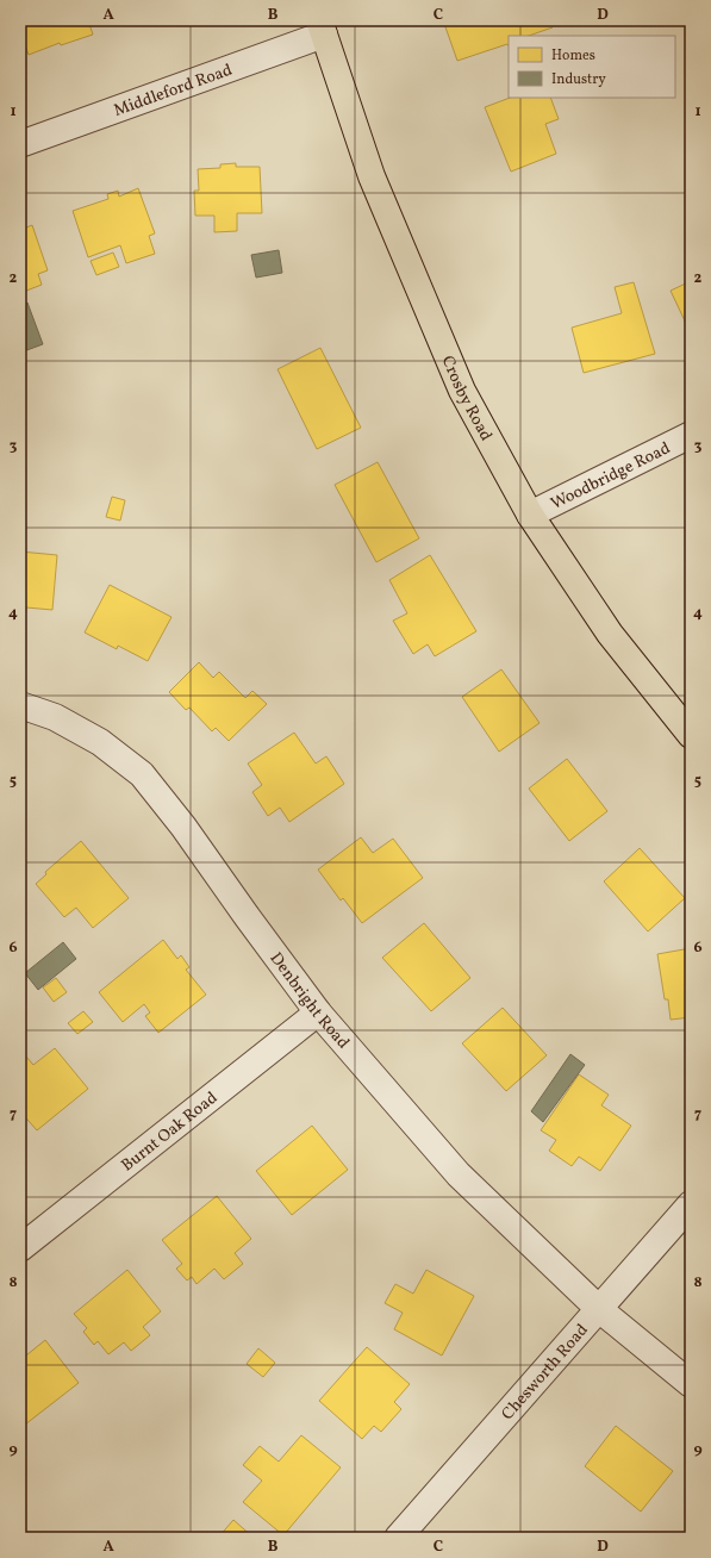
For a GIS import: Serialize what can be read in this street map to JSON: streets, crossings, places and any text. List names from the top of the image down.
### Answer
{
  "streets": {
    "main road": ["Crosby Road"],
    "street": [
      "Middleford Road",
      "Woodbridge Road",
      "Denbright Road",
      "Burnt Oak Road",
      "Chesworth Road"
    ]
  },
  "crossings": [
    ["Middleford Road", "Crosby Road"],
    ["Crosby Road", "Woodbridge Road"],
    ["Denbright Road", "Burnt Oak Road"],
    ["Denbright Road", "Chesworth Road"]
  ],
  "legend": ["Homes", "Industry"],
  "grid": {
    "columns": [
      "A",
      "B",
      "C",
      "D"
    ],
    "rows": [
      "1",
      "2",
      "3",
      "4",
      "5",
      "6",
      "7",
      "8",
      "9"
    ]
  }
}
